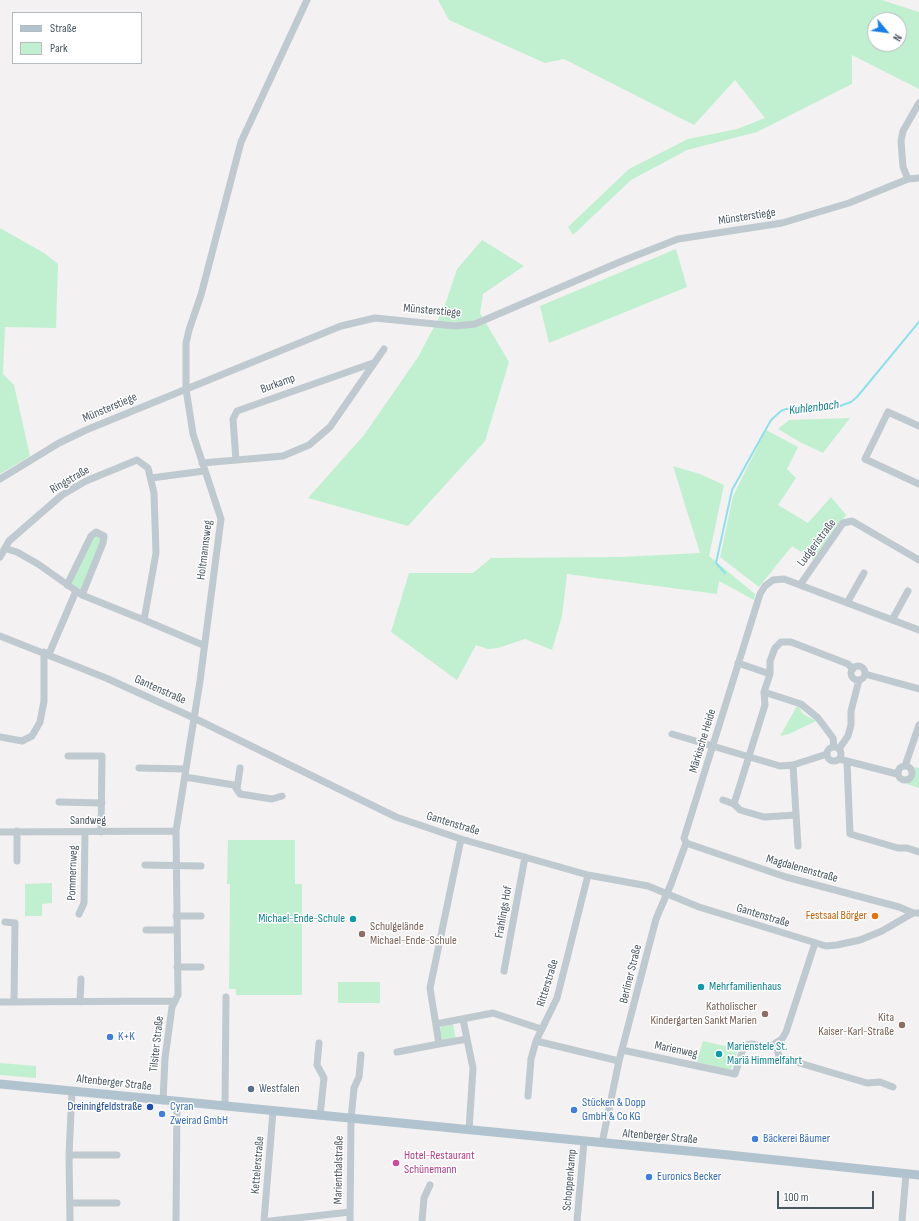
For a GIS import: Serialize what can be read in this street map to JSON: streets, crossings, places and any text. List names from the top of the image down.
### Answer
{
  "streets": {
    "main road": ["Altenberger Straße"],
    "street": [
      "Münsterstiege",
      "Burkamp",
      "Ringstraße",
      "Ludgeristraße",
      "Holtmannsweg",
      "Gantenstraße",
      "Märkische Heide",
      "Sandweg",
      "Magdalenenstraße",
      "Pommernweg",
      "Frahlings Hof",
      "Berliner Straße",
      "Ritterstraße",
      "Tilsiter Straße",
      "Marienweg",
      "Kettelerstraße",
      "Marienthalstraße",
      "Schoppenkamp"
    ]
  },
  "crossings": [
    ["Münsterstiege", "Holtmannsweg"],
    ["Ludgeristraße", "Märkische Heide"],
    ["Holtmannsweg", "Gantenstraße"],
    ["Holtmannsweg", "Tilsiter Straße"],
    ["Gantenstraße", "Märkische Heide"],
    ["Gantenstraße", "Magdalenenstraße"],
    ["Gantenstraße", "Frahlings Hof"],
    ["Gantenstraße", "Berliner Straße"],
    ["Gantenstraße", "Ritterstraße"],
    ["Gantenstraße", "Tilsiter Straße"],
    ["Märkische Heide", "Magdalenenstraße"],
    ["Märkische Heide", "Berliner Straße"],
    ["Sandweg", "Pommernweg"],
    ["Sandweg", "Tilsiter Straße"],
    ["Berliner Straße", "Marienweg"],
    ["Berliner Straße", "Altenberger Straße"],
    ["Tilsiter Straße", "Altenberger Straße"],
    ["Altenberger Straße", "Kettelerstraße"],
    ["Altenberger Straße", "Marienthalstraße"],
    ["Altenberger Straße", "Schoppenkamp"]
  ],
  "water": ["Kuhlenbach"],
  "places": [
    "Festsaal Börger",
    "Michael-Ende-Schule",
    "Schulgelände Michael-Ende-Schule",
    "Mehrfamilienhaus",
    "Katholischer Kindergarten Sankt Marien",
    "Kita Kaiser-Karl-Straße",
    "K+K",
    "Marienstele St. Mariä Himmelfahrt",
    "Westfalen",
    "Dreiningfeldstraße",
    "Stücken & Dopp GmbH & Co KG",
    "Cyran Zweirad GmbH",
    "Bäckerei Bäumer",
    "Hotel-Restaurant Schünemann",
    "Euronics Becker"
  ],
  "legend": ["Straße", "Park"],
  "scale_bar": "100 m",
  "north": "bottom right"
}
